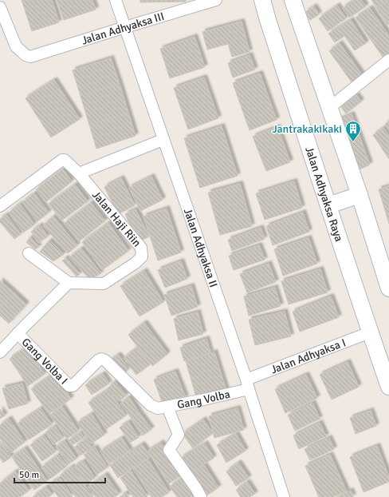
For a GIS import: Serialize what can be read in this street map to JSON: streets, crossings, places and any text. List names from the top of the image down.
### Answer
{
  "streets": {
    "main road": ["Jalan Adhyaksa Raya"],
    "street": [
      "Jalan Adhyaksa III",
      "Jalan Haji Riin",
      "Jalan Adhyaksa II",
      "Jalan Adhyaksa I",
      "Gang Volba I",
      "Gang Volba"
    ]
  },
  "crossings": [
    ["Jalan Adhyaksa III", "Jalan Adhyaksa II"],
    ["Jalan Adhyaksa Raya", "Jalan Adhyaksa I"],
    ["Jalan Adhyaksa II", "Jalan Adhyaksa I"],
    ["Jalan Adhyaksa II", "Gang Volba"],
    ["Jalan Adhyaksa I", "Gang Volba"],
    ["Gang Volba I", "Gang Volba"]
  ],
  "places": {
    "building": ["Jantrakakikaki"]
  },
  "scale_bar": "50 m"
}
